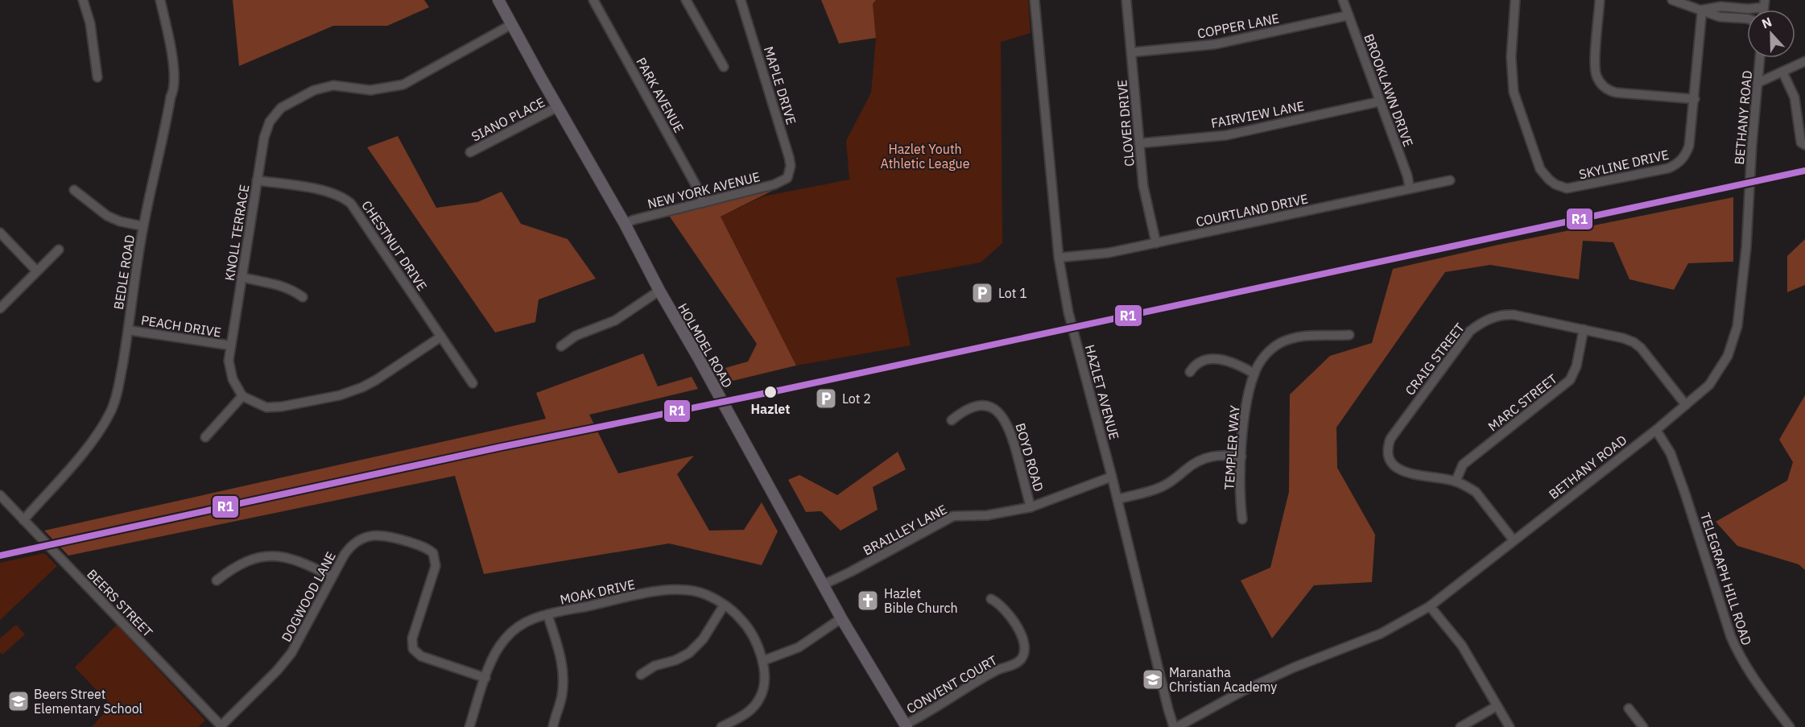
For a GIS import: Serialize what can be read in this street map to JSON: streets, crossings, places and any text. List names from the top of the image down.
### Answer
{
  "streets": {
    "main road": ["HOLMDEL ROAD"],
    "street": [
      "COPPER LANE",
      "MAPLE DRIVE",
      "BROOKLAWN DRIVE",
      "PARK AVENUE",
      "FAIRVIEW LANE",
      "BETHANY ROAD",
      "SIANO PLACE",
      "CLOVER DRIVE",
      "SKYLINE DRIVE",
      "NEW YORK AVENUE",
      "COURTLAND DRIVE",
      "KNOLL TERRACE",
      "CHESTNUT DRIVE",
      "BEDLE ROAD",
      "PEACH DRIVE",
      "CRAIG STREET",
      "HAZLET AVENUE",
      "MARC STREET",
      "TEMPLER WAY",
      "BOYD ROAD",
      "BRAILLEY LANE",
      "TELEGRAPH HILL ROAD",
      "MOAK DRIVE",
      "DOGWOOD LANE",
      "BEERS STREET",
      "CONVENT COURT"
    ]
  },
  "crossings": [
    ["COPPER LANE", "BROOKLAWN DRIVE"],
    ["COPPER LANE", "CLOVER DRIVE"],
    ["MAPLE DRIVE", "NEW YORK AVENUE"],
    ["BROOKLAWN DRIVE", "FAIRVIEW LANE"],
    ["BROOKLAWN DRIVE", "COURTLAND DRIVE"],
    ["PARK AVENUE", "NEW YORK AVENUE"],
    ["FAIRVIEW LANE", "CLOVER DRIVE"],
    ["BETHANY ROAD", "CRAIG STREET"],
    ["BETHANY ROAD", "HAZLET AVENUE"],
    ["BETHANY ROAD", "TELEGRAPH HILL ROAD"],
    ["SIANO PLACE", "HOLMDEL ROAD"],
    ["CLOVER DRIVE", "COURTLAND DRIVE"],
    ["NEW YORK AVENUE", "HOLMDEL ROAD"],
    ["COURTLAND DRIVE", "HAZLET AVENUE"],
    ["KNOLL TERRACE", "CHESTNUT DRIVE"],
    ["KNOLL TERRACE", "PEACH DRIVE"],
    ["KNOLL TERRACE", "HOLMDEL ROAD"],
    ["BEDLE ROAD", "PEACH DRIVE"],
    ["BEDLE ROAD", "BEERS STREET"],
    ["HOLMDEL ROAD", "BRAILLEY LANE"],
    ["HOLMDEL ROAD", "CONVENT COURT"],
    ["CRAIG STREET", "MARC STREET"],
    ["HAZLET AVENUE", "BRAILLEY LANE"],
    ["BOYD ROAD", "BRAILLEY LANE"],
    ["MOAK DRIVE", "DOGWOOD LANE"],
    ["DOGWOOD LANE", "BEERS STREET"]
  ],
  "parks": ["Hazlet Youth Athletic League"],
  "places": {
    "parking": ["Lot 1", "Lot 2"],
    "other": ["Hazlet"],
    "church": ["Hazlet Bible Church"],
    "school or university": ["Maranatha Christian Academy", "Beers Street Elementary School"]
  },
  "lines": ["transit line R1"],
  "north": "top"
}
